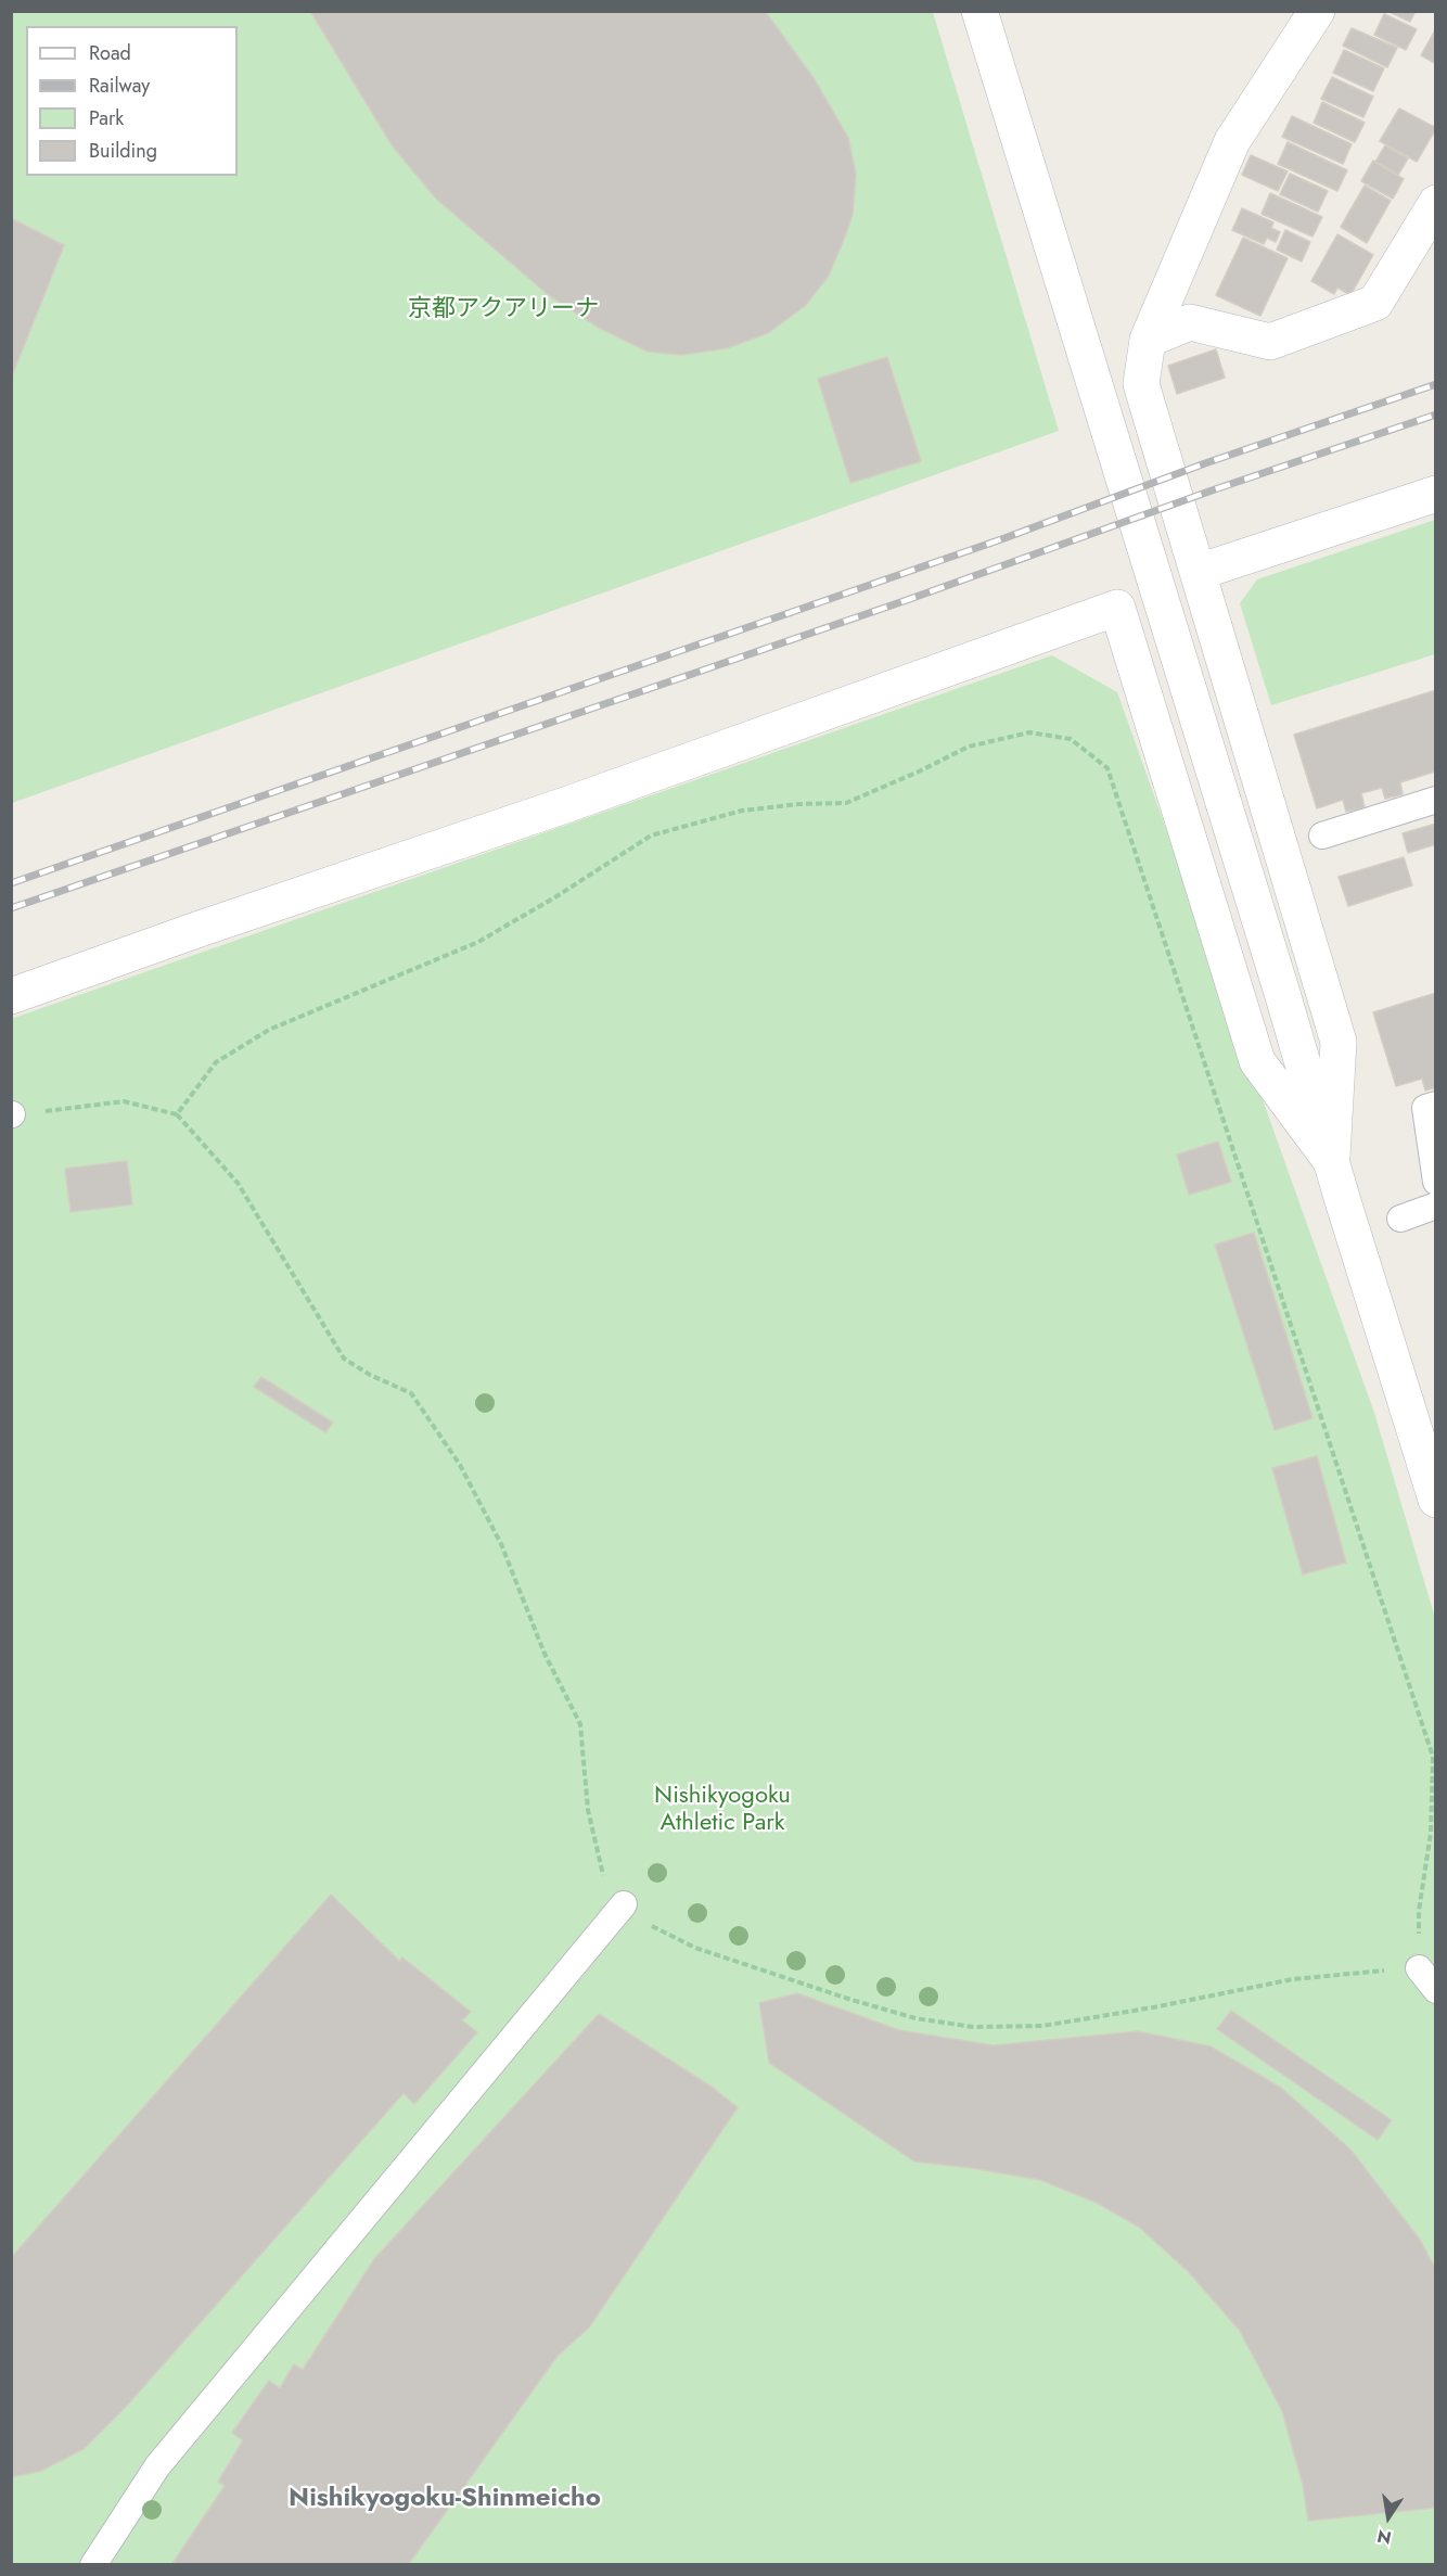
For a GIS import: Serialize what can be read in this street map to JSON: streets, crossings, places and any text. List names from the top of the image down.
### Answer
{
  "districts": ["Nishikyogoku-Shinmeicho"],
  "parks": ["京都アクアリーナ", "Nishikyogoku Athletic Park"],
  "legend": [
    "Road",
    "Railway",
    "Park",
    "Building"
  ],
  "north": "bottom"
}
